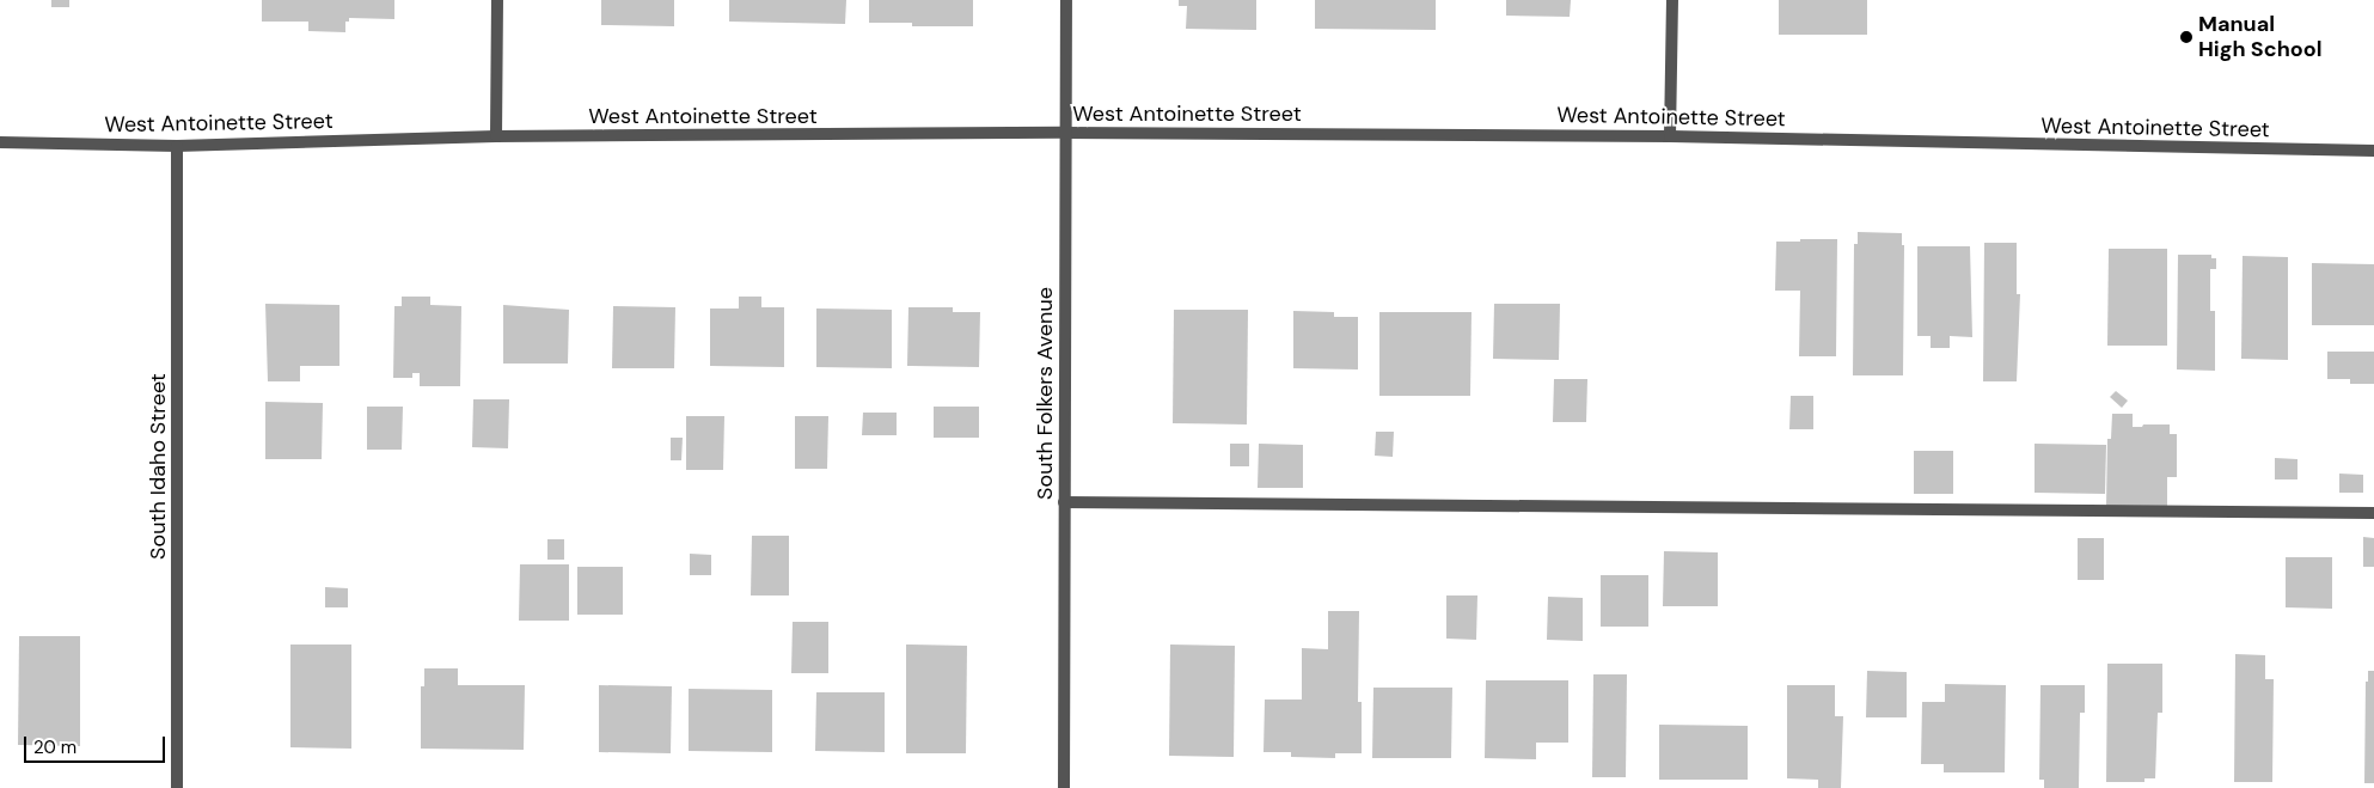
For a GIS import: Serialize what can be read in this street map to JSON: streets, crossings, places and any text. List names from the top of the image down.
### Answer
{
  "streets": {
    "street": ["West Antoinette Street", "South Folkers Avenue", "South Idaho Street"]
  },
  "crossings": [
    ["West Antoinette Street", "South Folkers Avenue"],
    ["West Antoinette Street", "South Idaho Street"]
  ],
  "places": ["Manual High School"],
  "scale_bar": "20 m"
}
